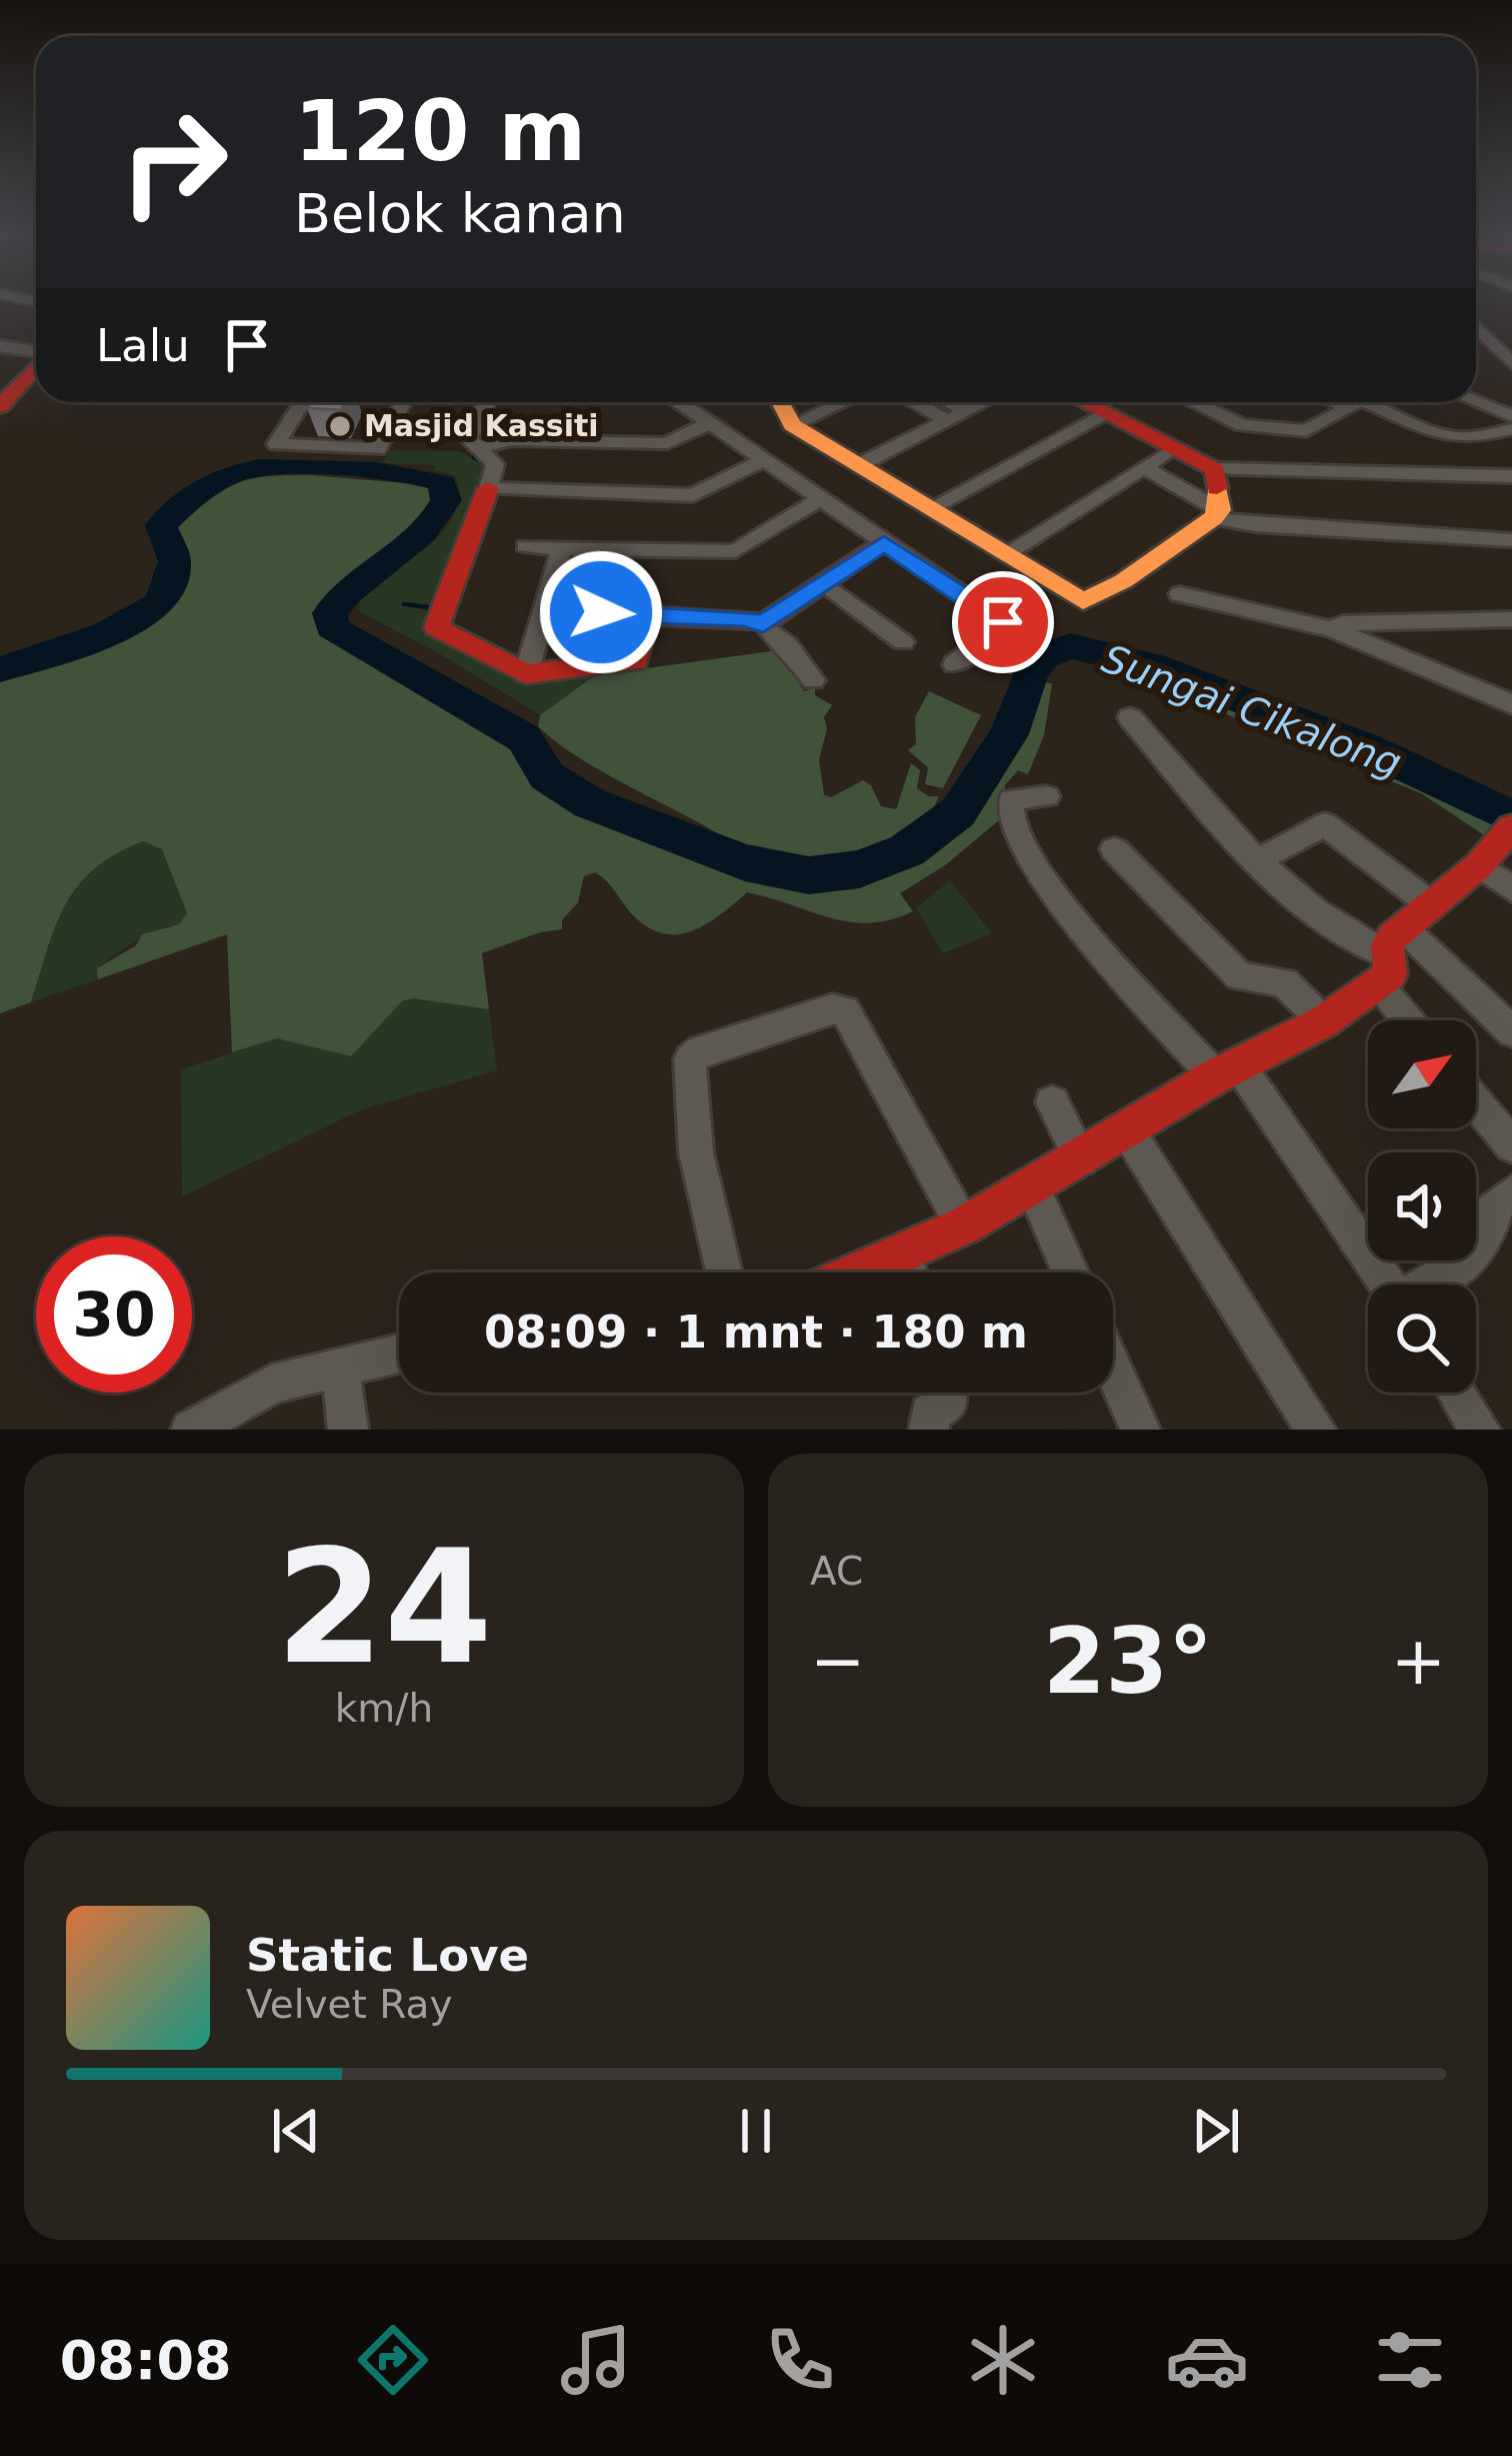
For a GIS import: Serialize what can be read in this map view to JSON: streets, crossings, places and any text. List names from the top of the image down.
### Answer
{
  "water": ["Sungai Cikalong"],
  "places": ["Masjid Kassiti"],
  "north": "top right",
  "page": {
    "turn": ["120 m", "Belok kanan"],
    "then": "Lalu",
    "limit": "30",
    "trip": "08:09 · 1 mnt · 180 m",
    "tile": [
      ["24", "km/h"],
      "AC"
    ],
    "heat": ["−", "23°", "+"],
    "song": ["Static Love", "Velvet Ray"],
    "tabs": "08:08"
  }
}
